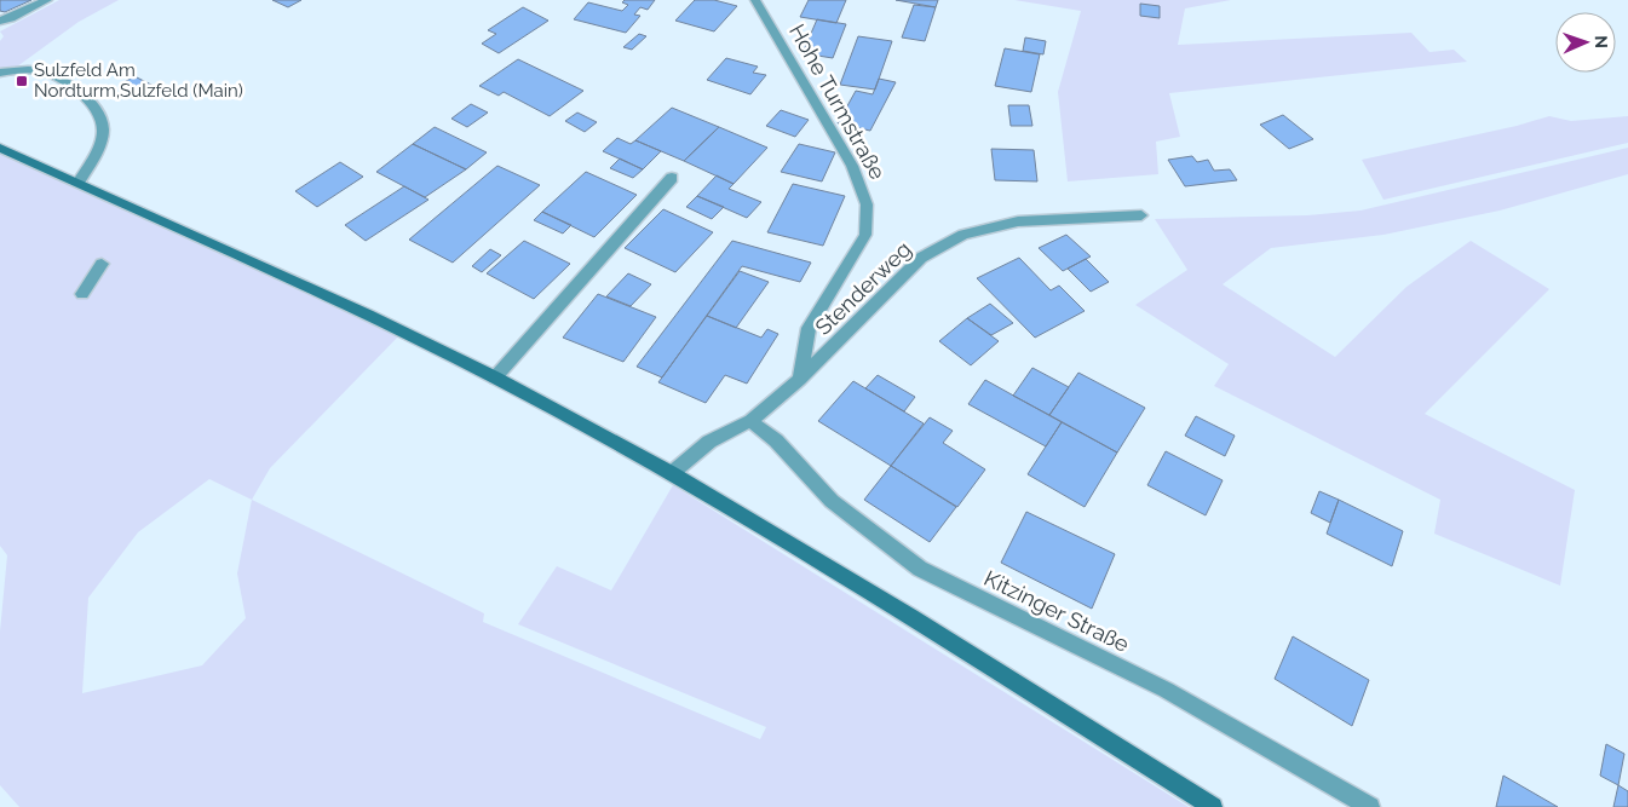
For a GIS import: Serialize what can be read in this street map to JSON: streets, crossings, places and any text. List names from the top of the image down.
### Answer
{
  "streets": {
    "street": ["Hohe Turmstraße", "Stenderweg", "Kitzinger Straße"]
  },
  "crossings": [
    ["Hohe Turmstraße", "Stenderweg"]
  ],
  "places": {
    "transit": ["Sulzfeld Am Nordturm,Sulzfeld (Main)"]
  },
  "north": "right"
}
